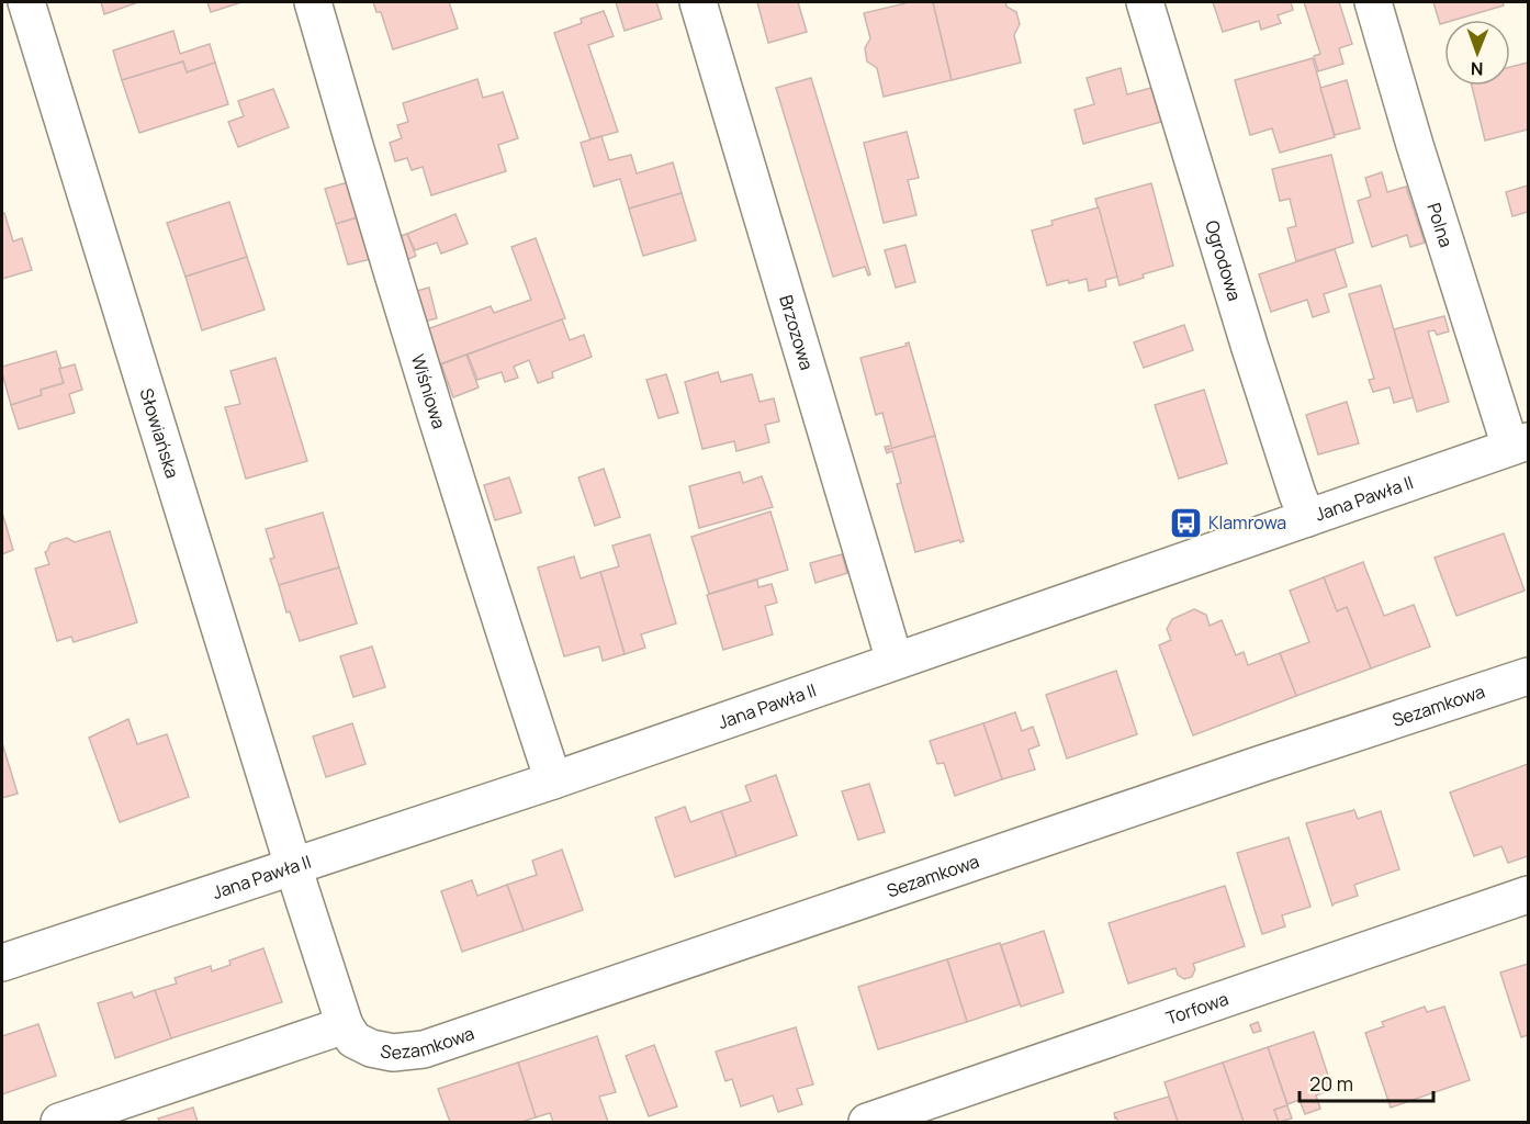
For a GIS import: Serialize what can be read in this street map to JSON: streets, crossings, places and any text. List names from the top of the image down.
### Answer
{
  "streets": {
    "street": [
      "Polna",
      "Ogrodowa",
      "Brzozowa",
      "Wiśniowa",
      "Słowiańska",
      "Jana Pawła II",
      "Sezamkowa",
      "Torfowa"
    ]
  },
  "crossings": [
    ["Polna", "Jana Pawła II"],
    ["Ogrodowa", "Jana Pawła II"],
    ["Brzozowa", "Jana Pawła II"],
    ["Wiśniowa", "Jana Pawła II"],
    ["Słowiańska", "Jana Pawła II"],
    ["Słowiańska", "Sezamkowa"],
    ["Jana Pawła II", "Sezamkowa"]
  ],
  "places": {
    "bus stop": ["Klamrowa"]
  },
  "scale_bar": "20 m",
  "north": "bottom"
}
